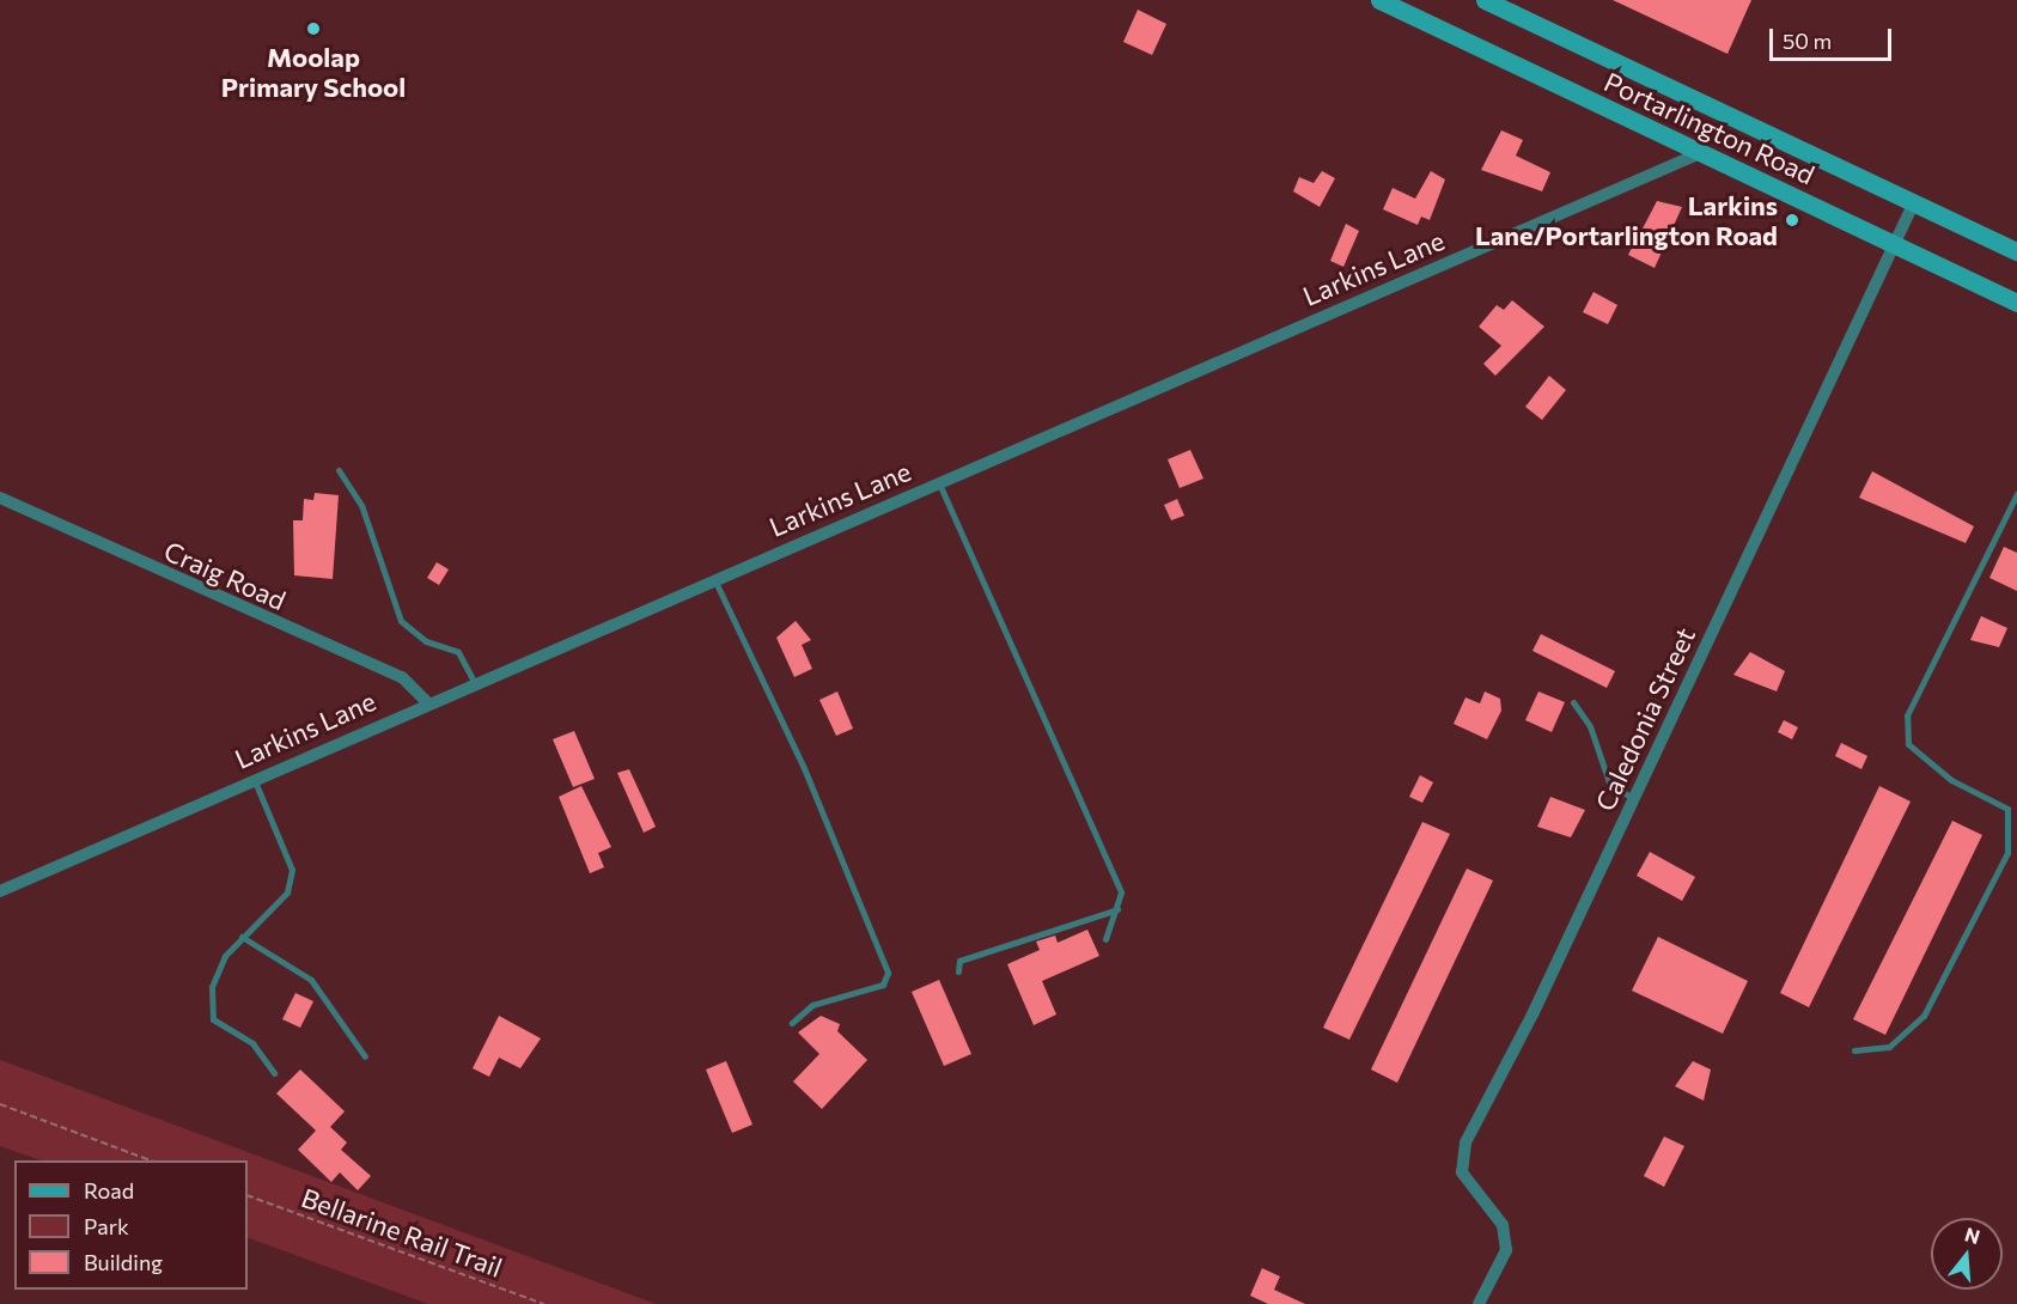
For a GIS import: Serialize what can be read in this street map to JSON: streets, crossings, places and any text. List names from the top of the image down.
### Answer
{
  "streets": {
    "main road": ["Portarlington Road"],
    "street": ["Larkins Lane", "Craig Road", "Caledonia Street"],
    "path": ["Bellarine Rail Trail"]
  },
  "crossings": [
    ["Portarlington Road", "Larkins Lane"],
    ["Portarlington Road", "Caledonia Street"],
    ["Larkins Lane", "Craig Road"]
  ],
  "places": ["Moolap Primary School", "Larkins Lane/Portarlington Road"],
  "legend": ["Road", "Park", "Building"],
  "scale_bar": "50 m",
  "north": "top"
}
